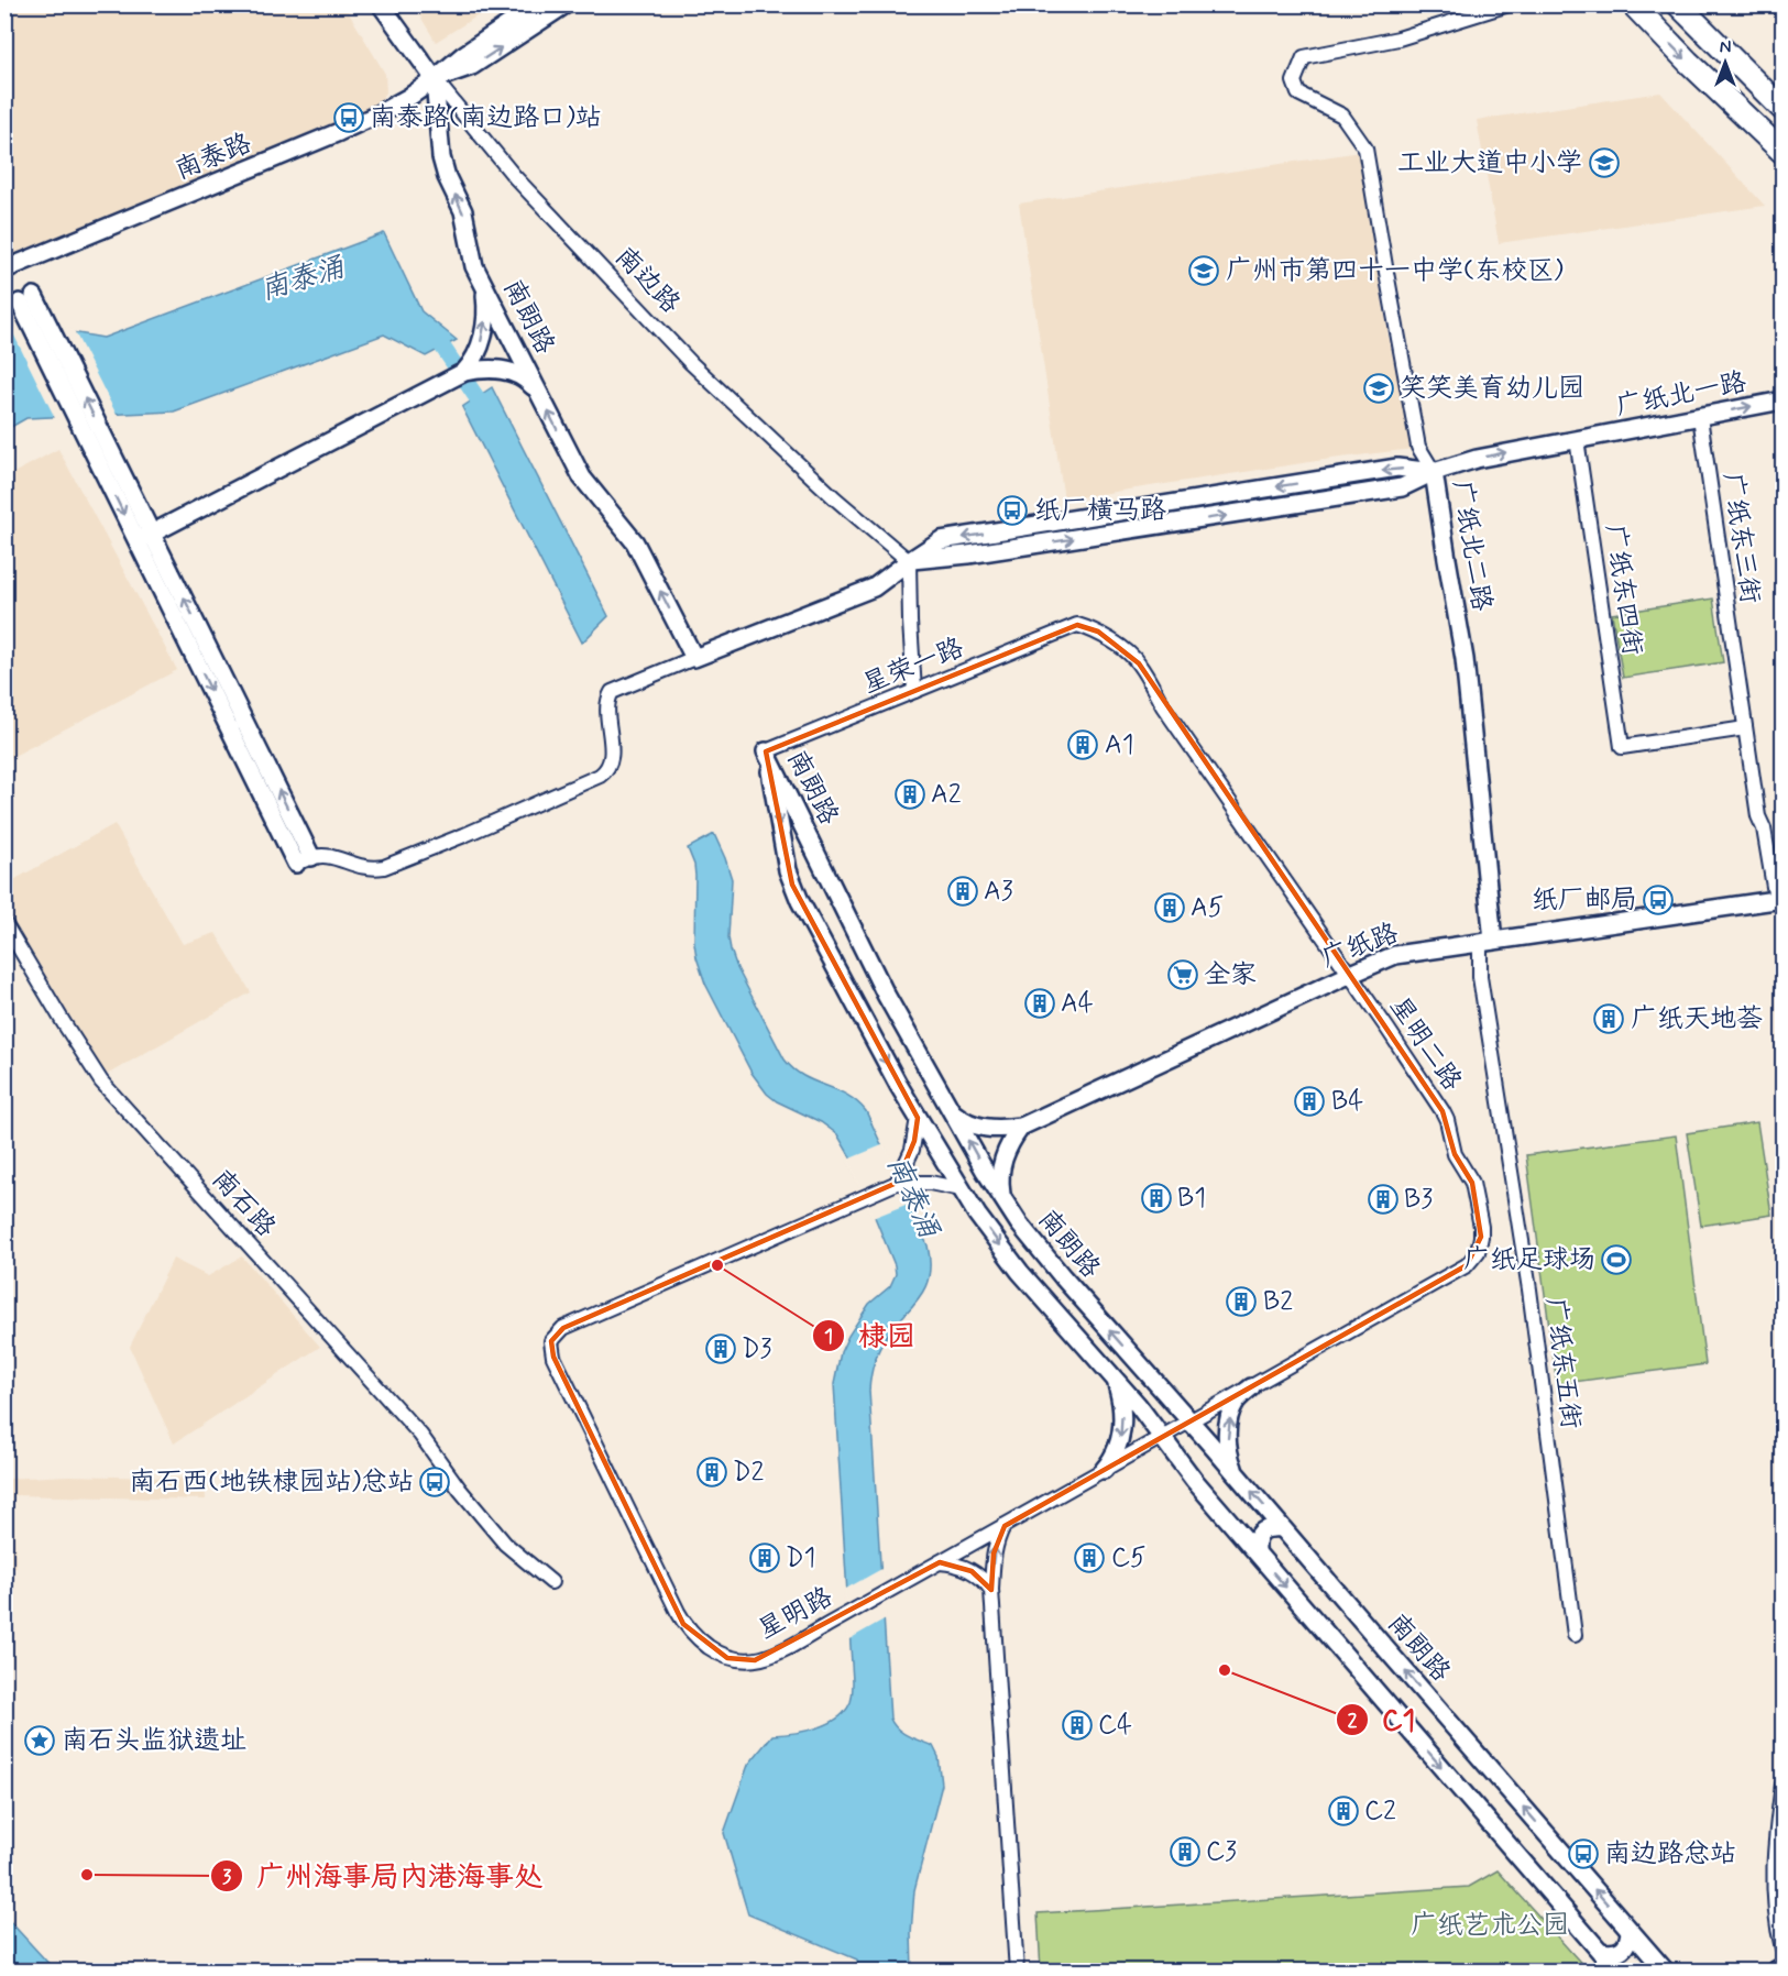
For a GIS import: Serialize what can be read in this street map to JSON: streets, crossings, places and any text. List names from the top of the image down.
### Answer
{
  "streets": {
    "street": [
      "南泰路",
      "南边路",
      "南朗路",
      "广纸北一路",
      "广纸东三街",
      "广纸北二路",
      "广纸东四街",
      "星荣一路",
      "广纸路",
      "星明二路",
      "南石路",
      "广纸东五街",
      "星明路"
    ]
  },
  "crossings": [
    ["南泰路", "南边路"],
    ["南泰路", "南朗路"],
    ["南边路", "南朗路"],
    ["南朗路", "星荣一路"],
    ["南朗路", "广纸路"],
    ["南朗路", "星明二路"],
    ["南朗路", "星明路"],
    ["广纸北一路", "广纸东三街"],
    ["广纸北一路", "广纸北二路"],
    ["广纸北一路", "广纸东四街"],
    ["广纸东三街", "广纸东四街"],
    ["广纸东三街", "广纸路"],
    ["广纸北二路", "广纸路"],
    ["广纸北二路", "广纸东五街"],
    ["星荣一路", "星明二路"],
    ["广纸路", "星明二路"],
    ["广纸路", "广纸东五街"],
    ["星明二路", "星明路"]
  ],
  "one_way": ["广纸北一路"],
  "water": ["南泰涌"],
  "parks": ["广纸艺术公园"],
  "places": {
    "bus stop": [
      "南泰路(南边路口)站",
      "纸厂横马路",
      "纸厂邮局",
      "南石西(地铁棣园站)总站",
      "南边路总站"
    ],
    "school or university": ["工业大道中小学", "广州市第四十一中学(东校区)", "笑笑美育幼儿园"],
    "building": [
      "A1",
      "A2",
      "A3",
      "A5",
      "A4",
      "广纸天地荟",
      "B4",
      "B1",
      "B3",
      "B2",
      "D3",
      "D2",
      "D1",
      "C5",
      "C4",
      "C2",
      "C3"
    ],
    "supermarket": ["全家"],
    "sports": ["广纸足球场"],
    "other": ["棣园", "C1", "广州海事局内港海事处"],
    "place": ["南石头监狱遗址"]
  },
  "north": "top"
}
